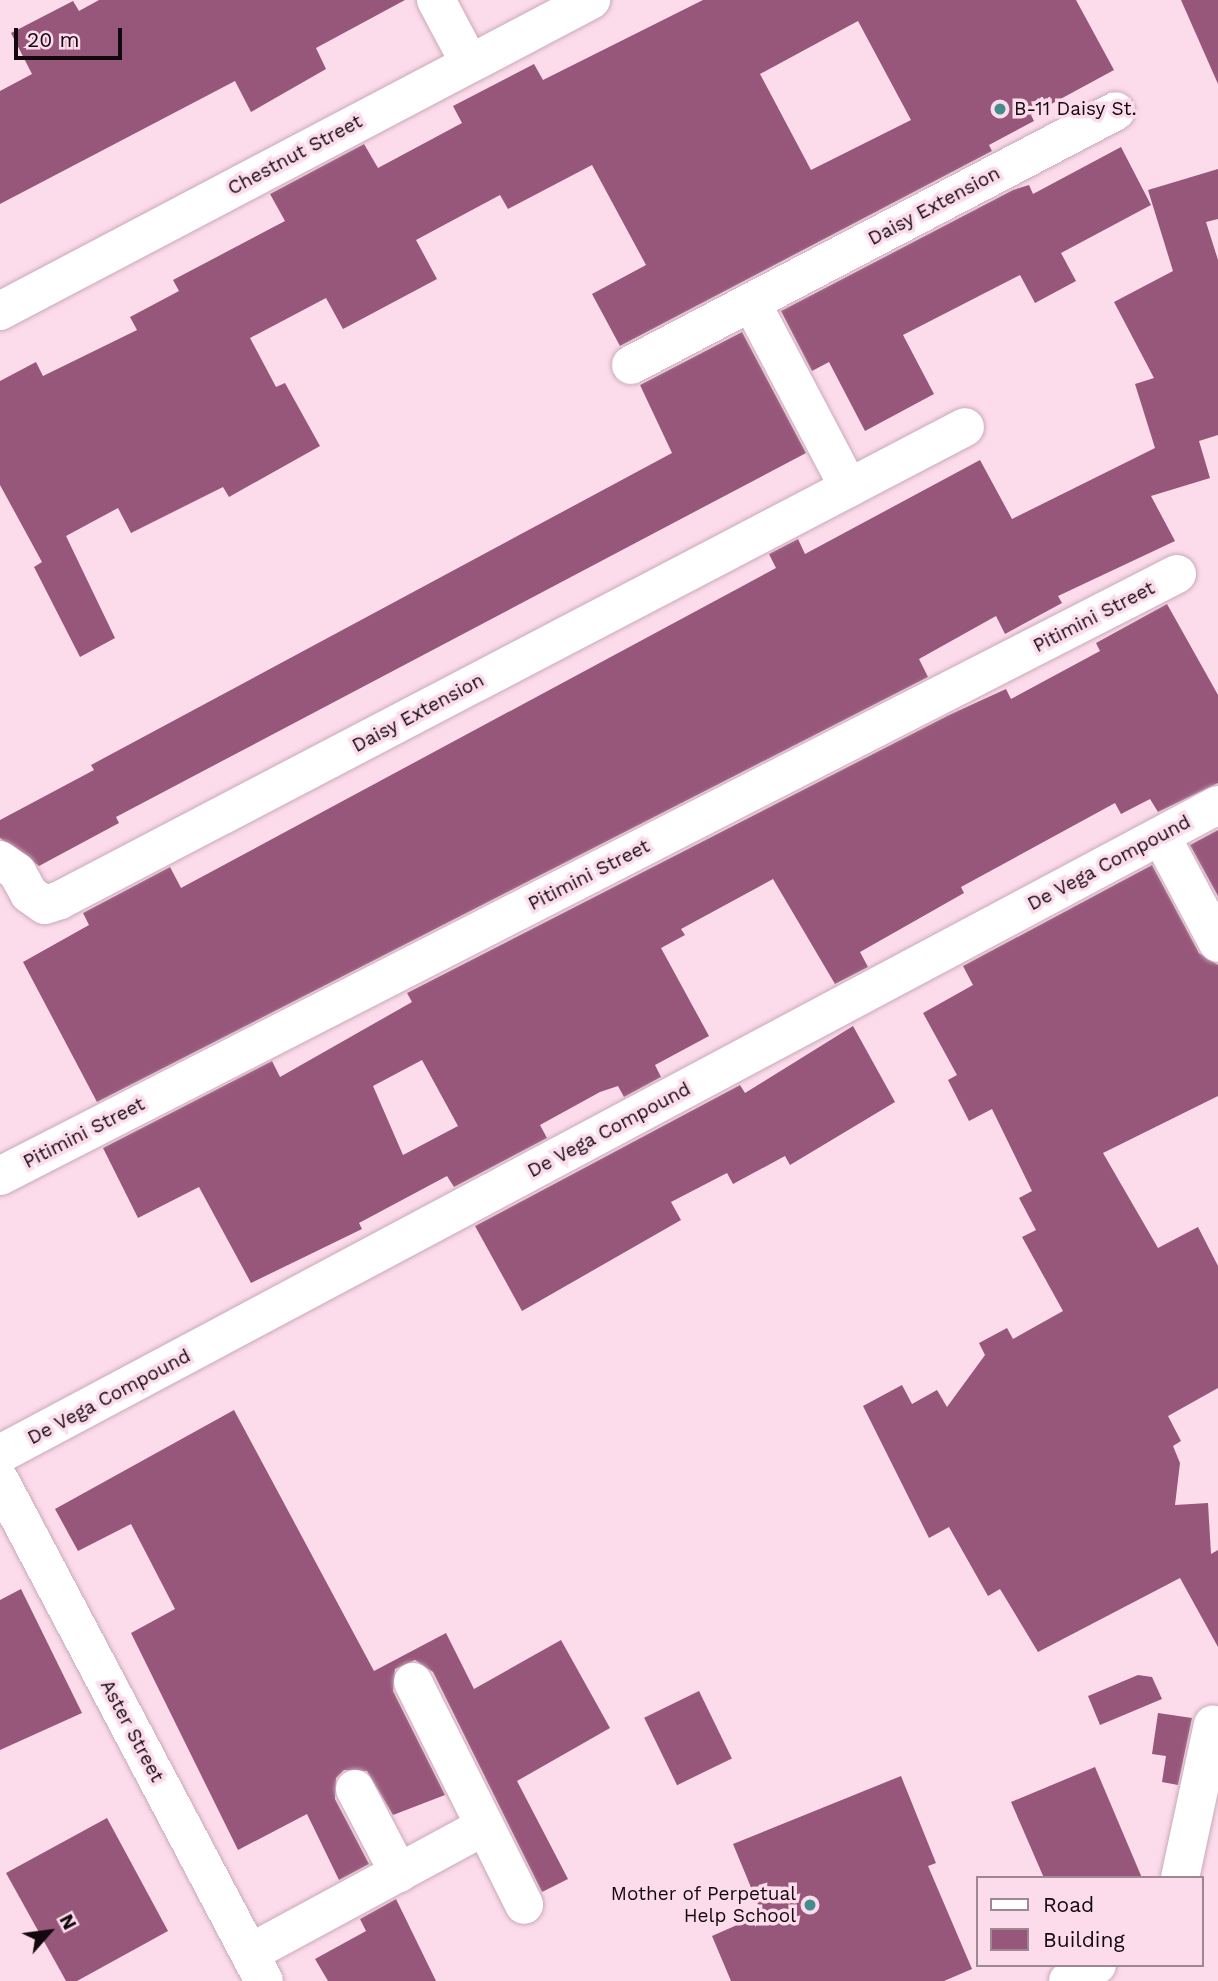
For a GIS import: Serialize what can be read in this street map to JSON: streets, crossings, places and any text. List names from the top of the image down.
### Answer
{
  "streets": {
    "street": [
      "Chestnut Street",
      "Daisy Extension",
      "Pitimini Street",
      "De Vega Compound",
      "Aster Street"
    ]
  },
  "places": ["B-11 Daisy St.", "Mother of Perpetual Help School"],
  "legend": ["Road", "Building"],
  "scale_bar": "20 m",
  "north": "top right"
}
